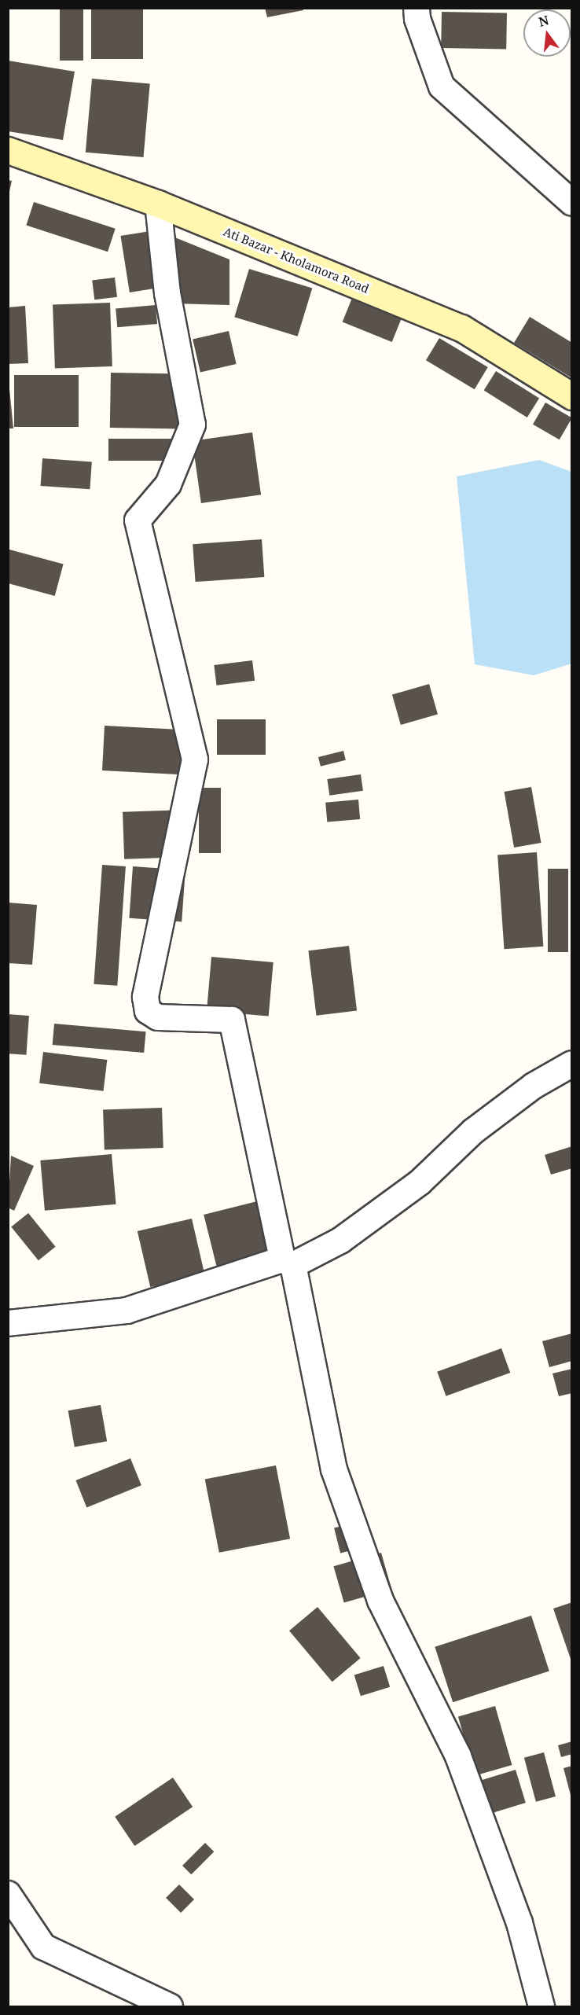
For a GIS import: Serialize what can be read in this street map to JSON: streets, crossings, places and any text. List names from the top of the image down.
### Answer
{
  "streets": {
    "main road": ["Ati Bazar - Kholamora Road"]
  },
  "north": "top"
}
